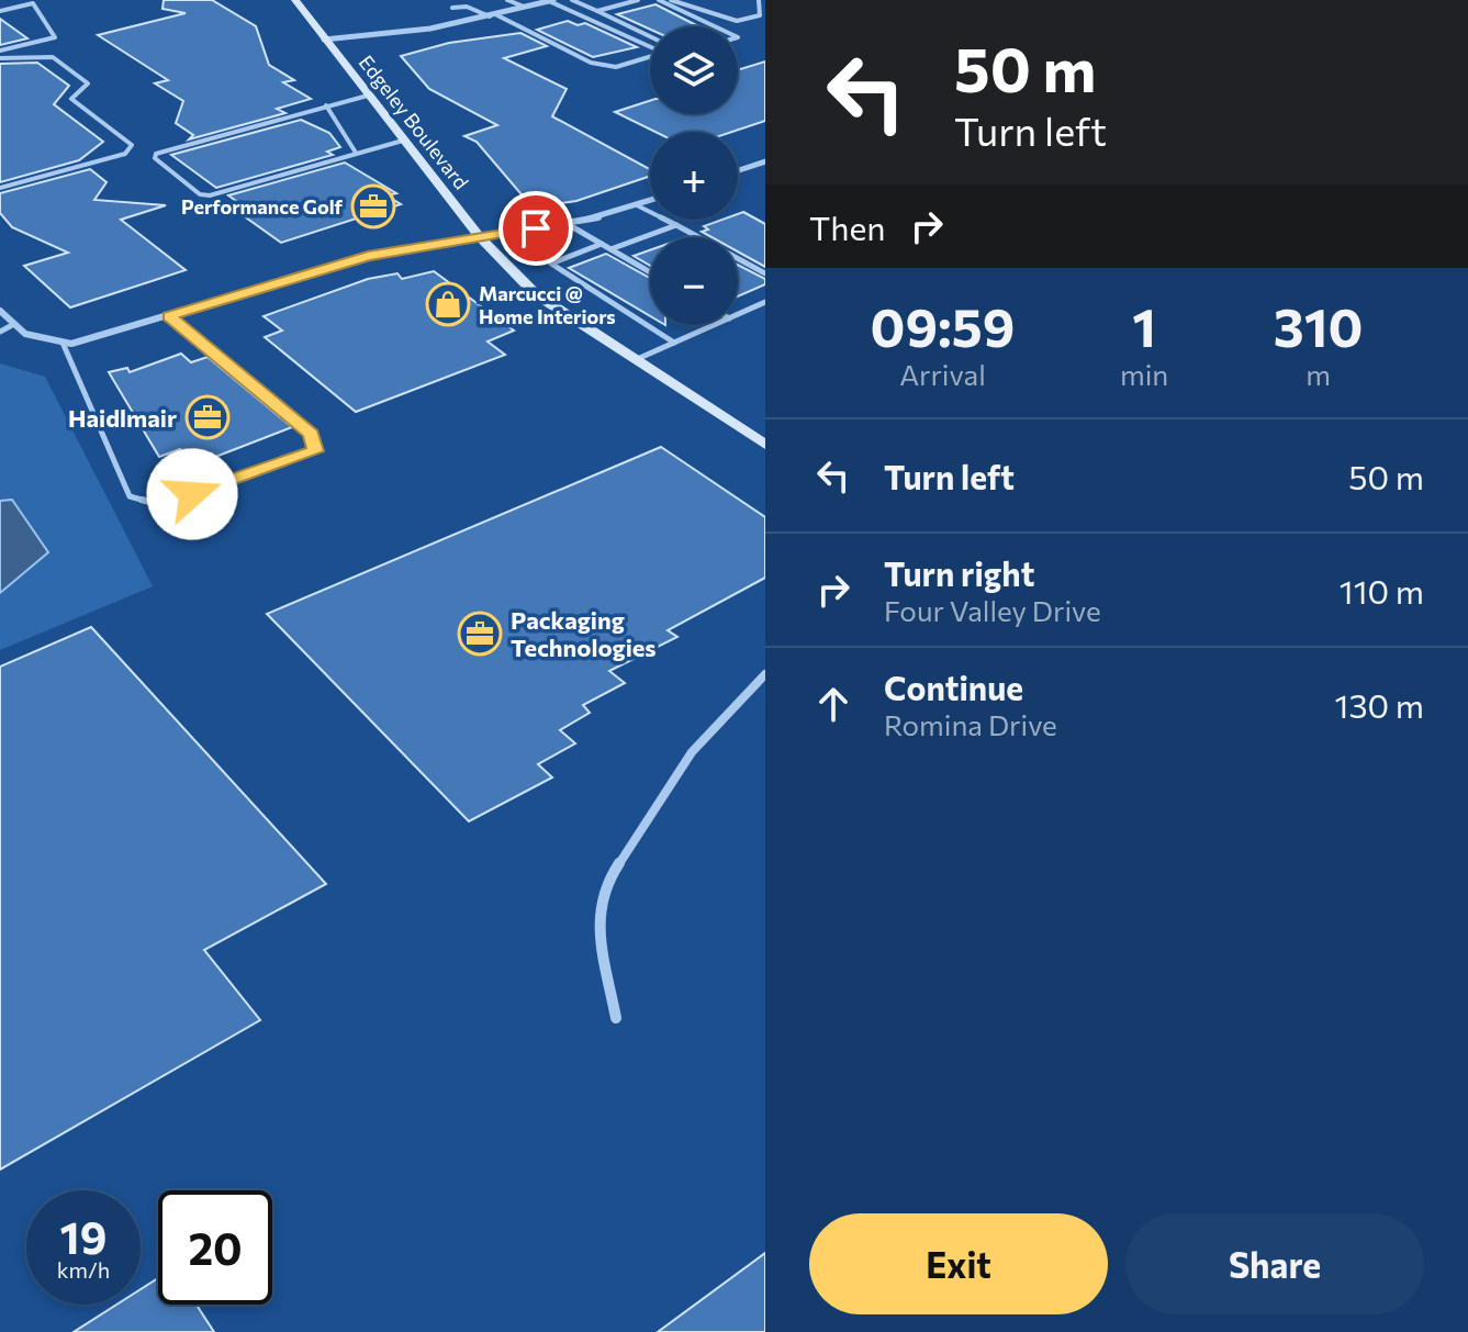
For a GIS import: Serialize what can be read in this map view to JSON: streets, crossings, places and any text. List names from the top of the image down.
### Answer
{
  "streets": {
    "street": ["Edgeley Boulevard"]
  },
  "places": {
    "office": ["Performance Golf", "Haidlmair", "Packaging Technologies"],
    "shop": ["Marcucci @ Home Interiors"]
  },
  "page": {
    "turn": ["50 m", "Turn left"],
    "map_buttons": ["+", "−"],
    "then": "Then",
    "eta": [
      "09:59",
      "Arrival",
      "1",
      "min",
      "310",
      "m"
    ],
    "list": [
      {
        "name": "Turn left",
        "value": "50 m"
      },
      {
        "name": "Turn right",
        "note": "Four Valley Drive",
        "value": "110 m"
      },
      {
        "name": "Continue",
        "note": "Romina Drive",
        "value": "130 m"
      }
    ],
    "speed": "19 km/h",
    "limit": "20",
    "buttons": ["Exit", "Share"]
  }
}
